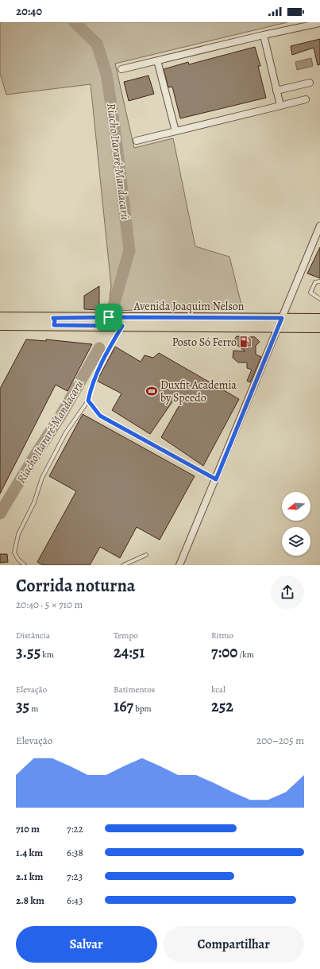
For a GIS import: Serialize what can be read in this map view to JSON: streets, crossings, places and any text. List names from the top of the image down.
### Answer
{
  "streets": {
    "main road": ["Avenida Joaquim Nelson"]
  },
  "water": ["Riacho Itararé-Mandacarú"],
  "places": {
    "fuel station": ["Posto Só Ferro"],
    "sports": ["Duxfit Academia by Speedo"]
  },
  "north": "left",
  "page": {
    "status": "20:40",
    "heading": ["Corrida noturna", "20:40 · 5 × 710 m"],
    "stats": [
      ["Distância", "3.55 km"],
      ["Tempo", "24:51"],
      ["Ritmo", "7:00 /km"],
      ["Elevação", "35 m"],
      ["Batimentos", "167 bpm"],
      ["kcal", "252"]
    ],
    "chart": ["Elevação", "200–205 m"],
    "list": [
      {
        "name": "710 m",
        "note": "7:22"
      },
      {
        "name": "1.4 km",
        "note": "6:38"
      },
      {
        "name": "2.1 km",
        "note": "7:23"
      },
      {
        "name": "2.8 km",
        "note": "6:43"
      }
    ],
    "buttons": ["Salvar", "Compartilhar"]
  }
}
